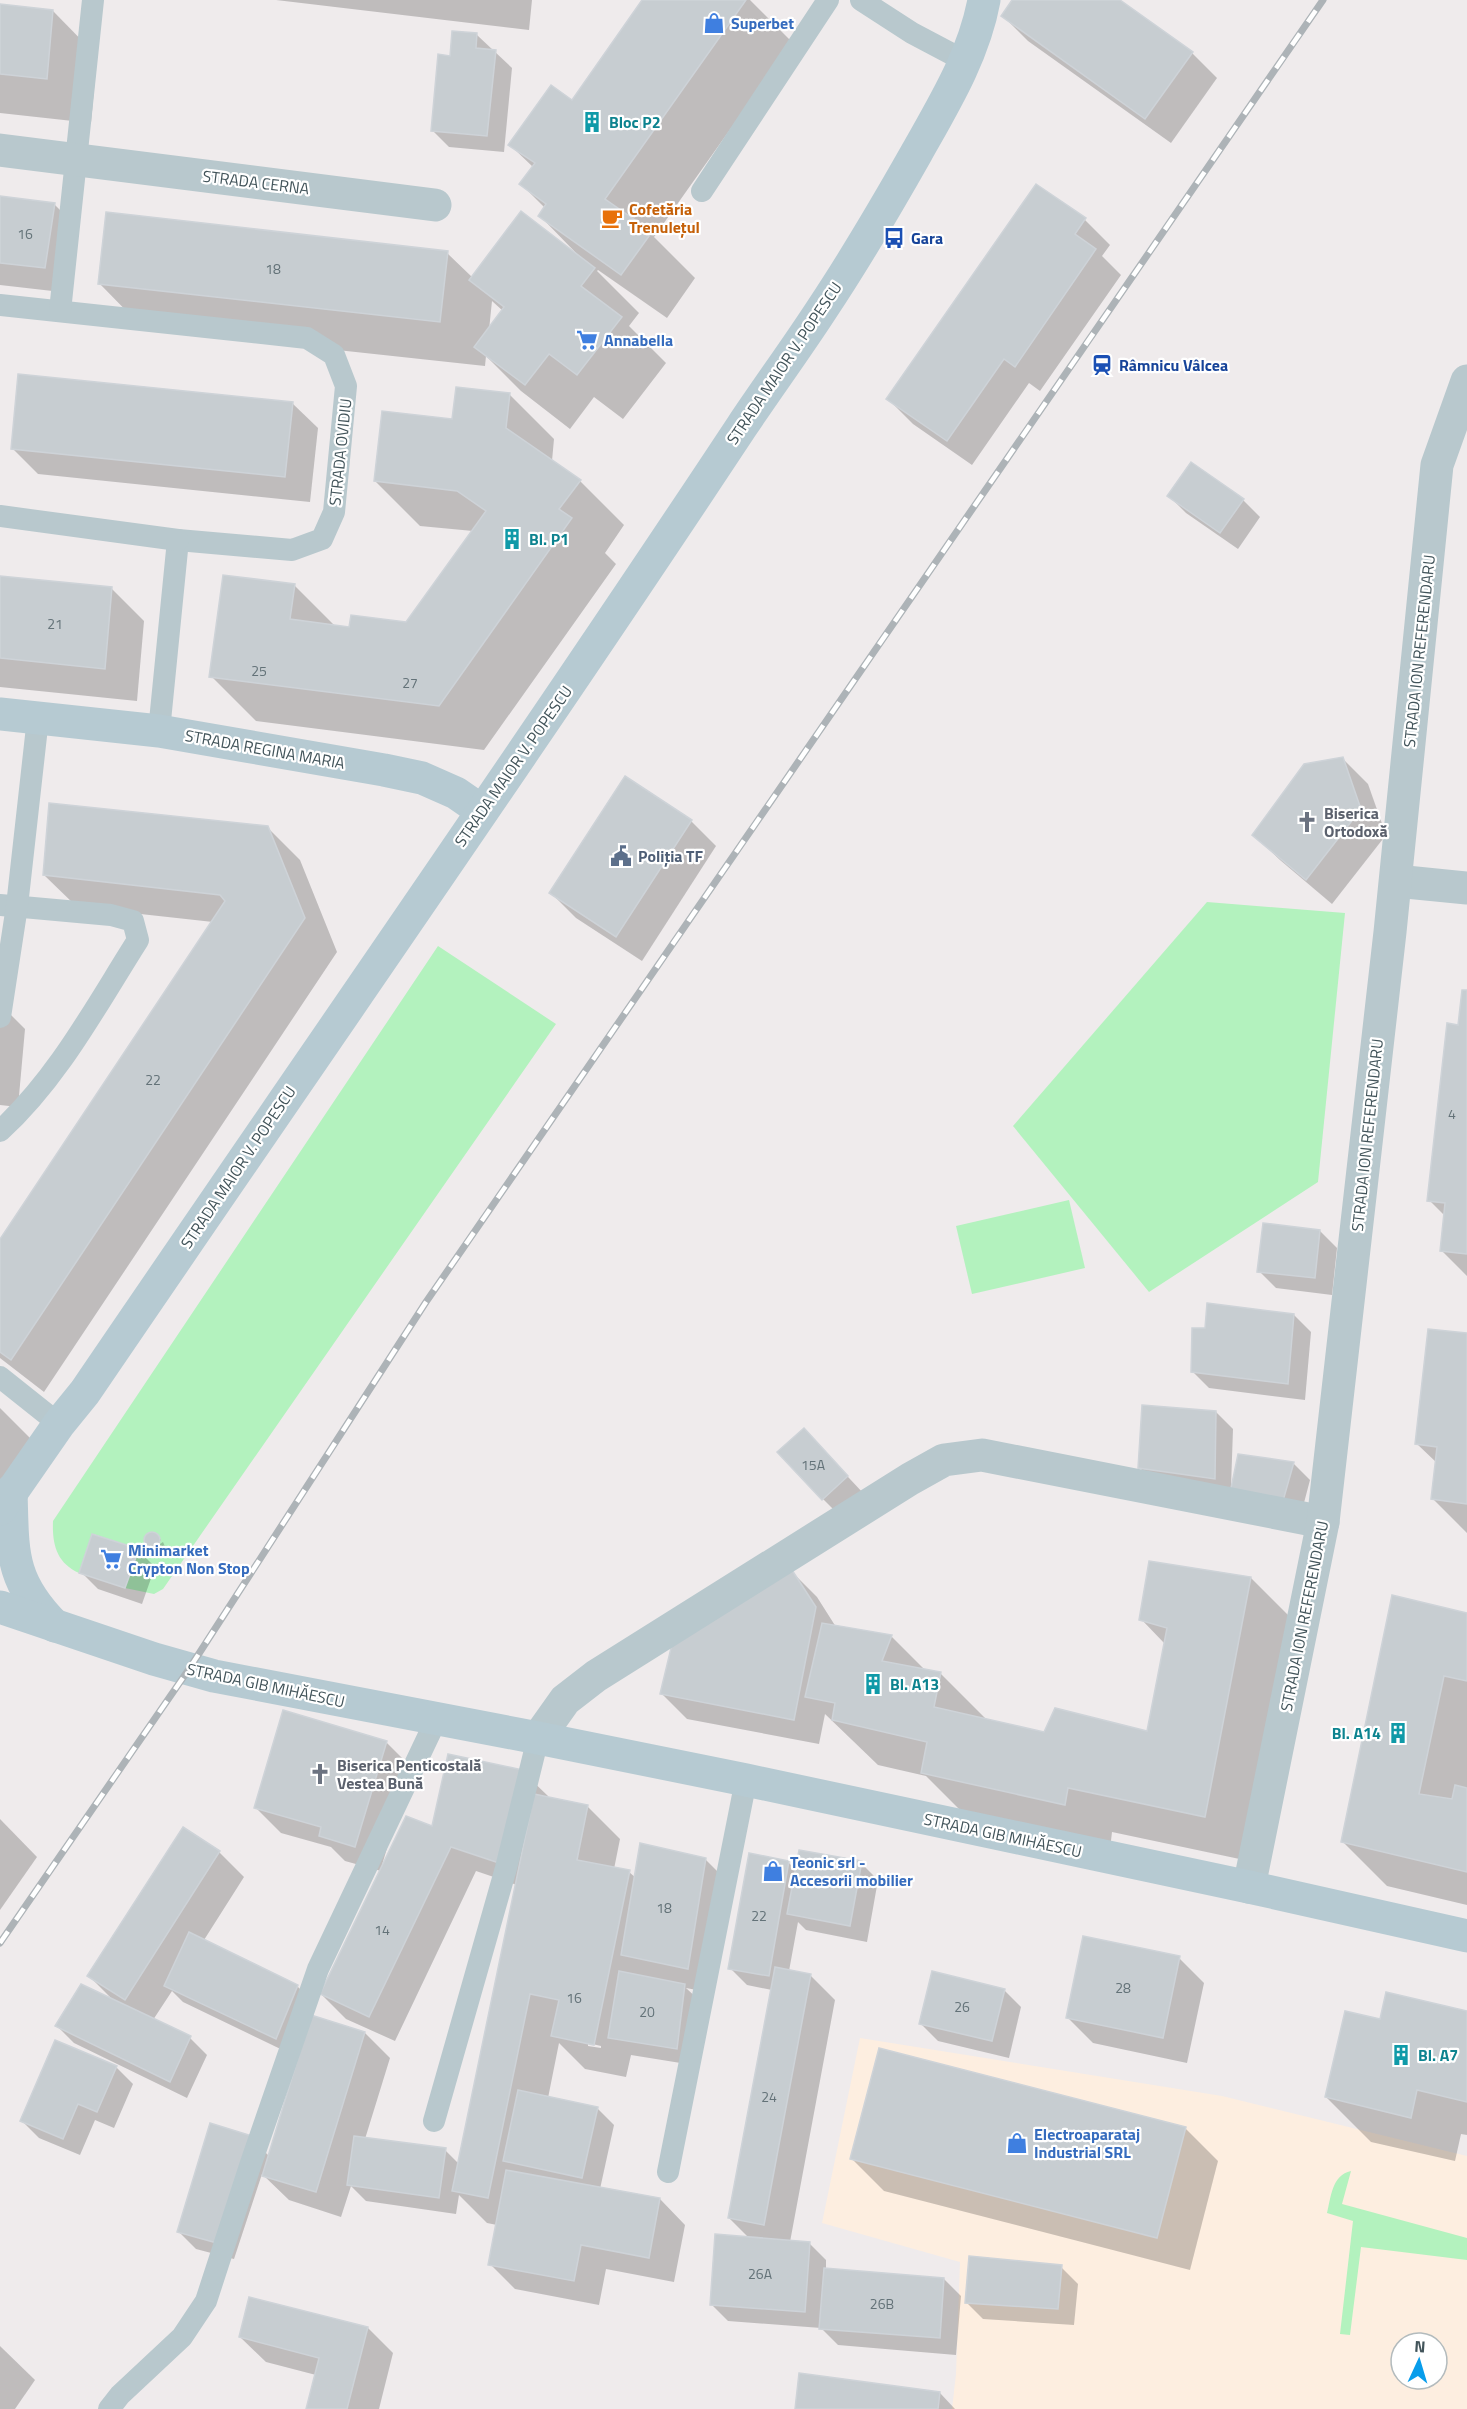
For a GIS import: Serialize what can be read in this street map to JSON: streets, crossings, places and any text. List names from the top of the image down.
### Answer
{
  "streets": {
    "main road": ["STRADA MAIOR V. POPESCU", "STRADA REGINA MARIA", "STRADA GIB MIHĂESCU"],
    "street": ["STRADA CERNA", "STRADA ION REFERENDARU"],
    "lane": ["STRADA OVIDIU"]
  },
  "crossings": [
    ["STRADA MAIOR V. POPESCU", "STRADA REGINA MARIA"],
    ["STRADA ION REFERENDARU", "STRADA GIB MIHĂESCU"]
  ],
  "places": {
    "shop": ["Superbet", "Teonic srl - Accesorii mobilier", "Electroaparataj Industrial SRL"],
    "building": [
      "Bloc P2",
      "Bl. P1",
      "Bl. A13",
      "Bl. A14",
      "Bl. A7"
    ],
    "cafe": ["Cofetăria Trenulețul"],
    "bus stop": ["Gara"],
    "supermarket": ["Annabella", "Minimarket Crypton Non Stop"],
    "station": ["Râmnicu Vâlcea"],
    "church": ["Biserica Ortodoxă", "Biserica Penticostală Vestea Bună"],
    "public building": ["Poliția TF"]
  },
  "house_numbers": [
    "16",
    "18",
    "21",
    "25",
    "27",
    "22",
    "4",
    "15A",
    "18",
    "22",
    "14",
    "28",
    "16",
    "26",
    "20",
    "24",
    "26A",
    "26B"
  ],
  "north": "top"
}
